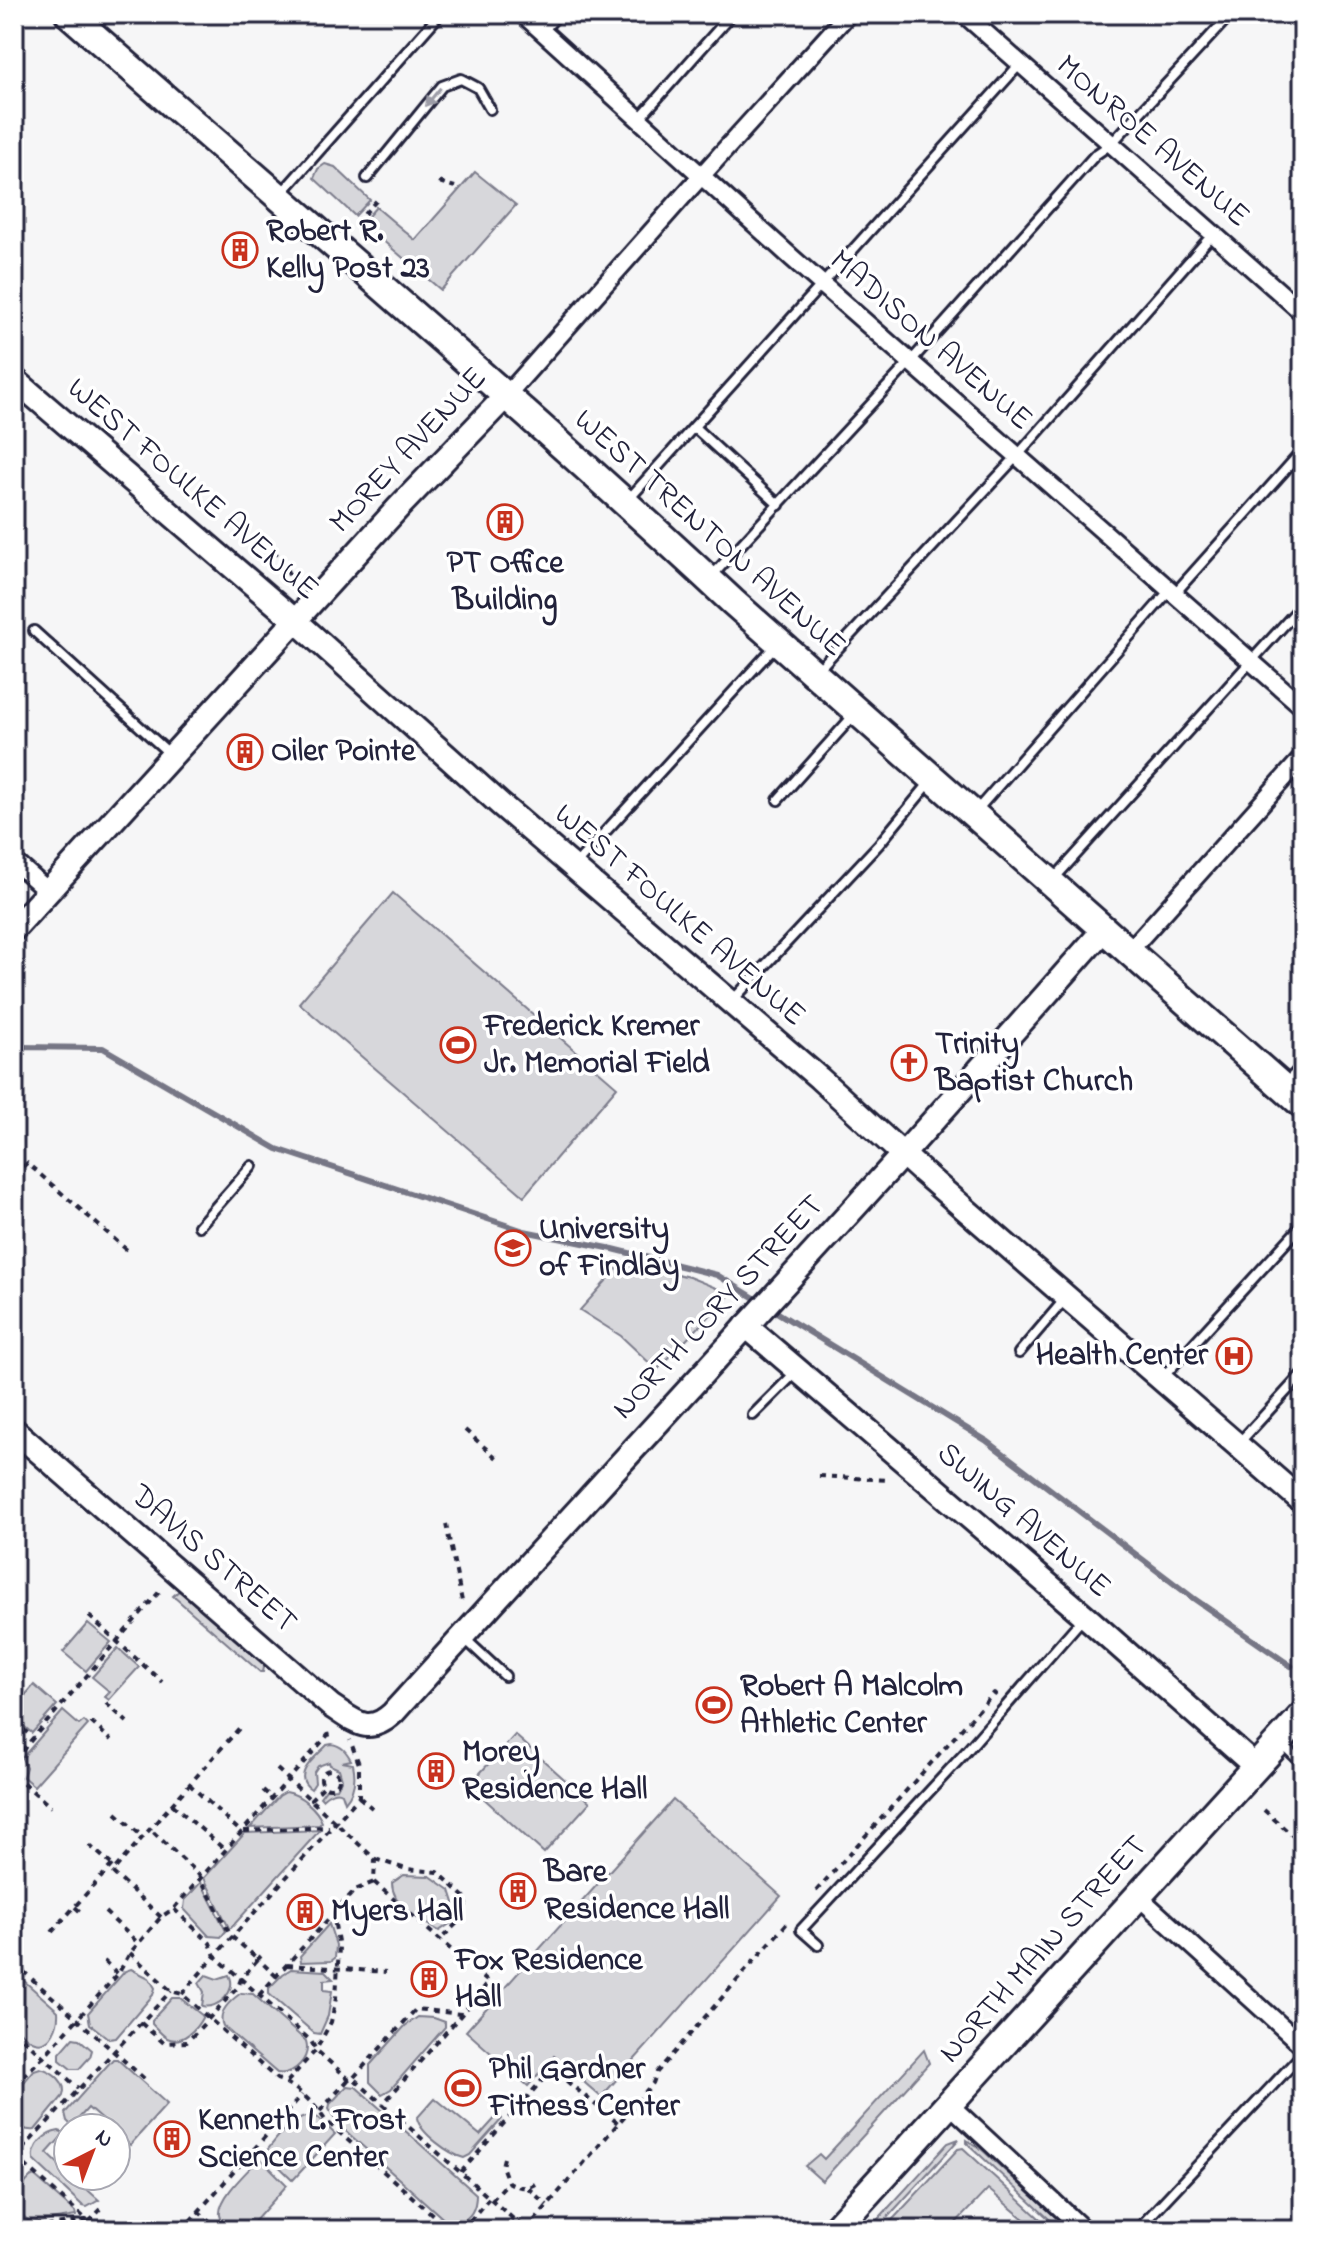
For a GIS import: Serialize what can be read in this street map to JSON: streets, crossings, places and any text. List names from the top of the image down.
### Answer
{
  "streets": {
    "main road": ["WEST TRENTON AVENUE", "NORTH MAIN STREET"],
    "street": [
      "MONROE AVENUE",
      "MADISON AVENUE",
      "MOREY AVENUE",
      "WEST FOULKE AVENUE",
      "NORTH CORY STREET",
      "SWING AVENUE",
      "DAVIS STREET"
    ]
  },
  "crossings": [
    ["MADISON AVENUE", "MOREY AVENUE"],
    ["MOREY AVENUE", "WEST FOULKE AVENUE"],
    ["MOREY AVENUE", "WEST TRENTON AVENUE"],
    ["WEST FOULKE AVENUE", "NORTH CORY STREET"],
    ["WEST TRENTON AVENUE", "NORTH CORY STREET"],
    ["NORTH CORY STREET", "SWING AVENUE"],
    ["NORTH CORY STREET", "DAVIS STREET"],
    ["SWING AVENUE", "NORTH MAIN STREET"]
  ],
  "places": {
    "building": [
      "Robert R. Kelly Post 23",
      "PT Office Building",
      "Oiler Pointe",
      "Morey Residence Hall",
      "Bare Residence Hall",
      "Myers Hall",
      "Fox Residence Hall",
      "Kenneth L. Frost Science Center"
    ],
    "sports": ["Frederick Kremer Jr. Memorial Field", "Robert A Malcolm Athletic Center", "Phil Gardner Fitness Center"],
    "church": ["Trinity Baptist Church"],
    "school or university": ["University of Findlay"],
    "hospital": ["Health Center"]
  },
  "north": "top right"
}
